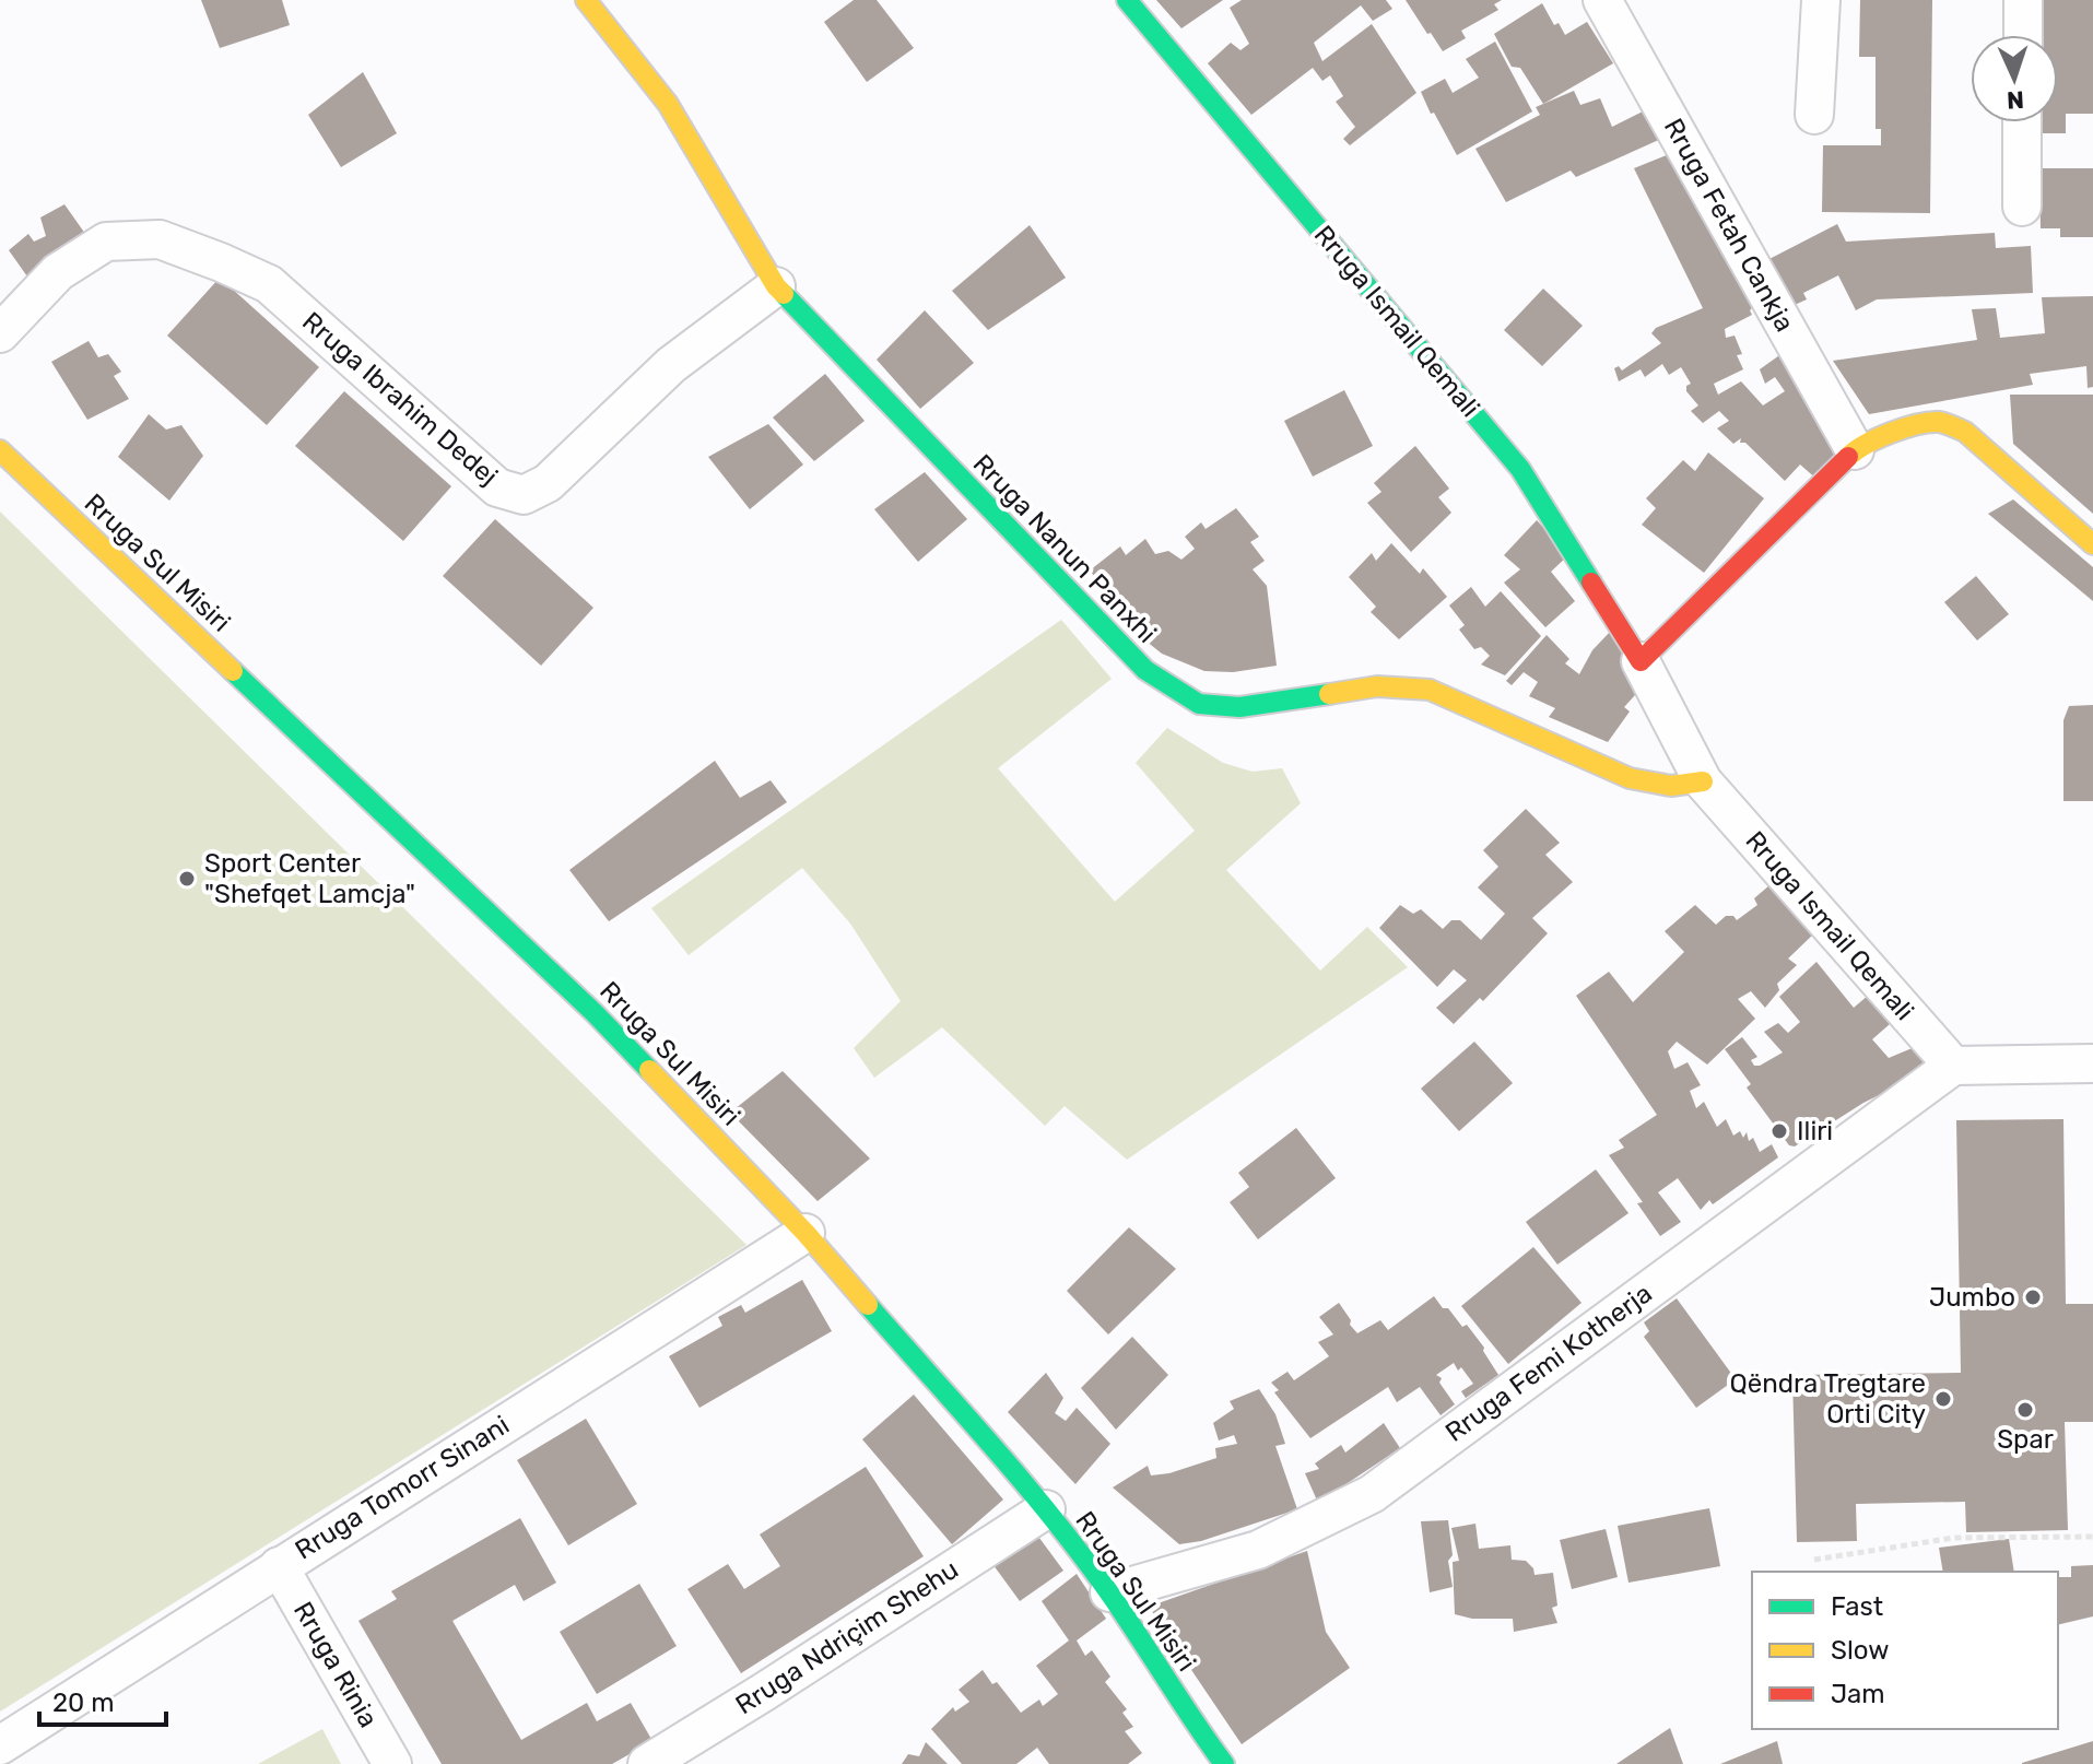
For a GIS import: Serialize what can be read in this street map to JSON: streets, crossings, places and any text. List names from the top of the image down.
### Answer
{
  "streets": {
    "street": [
      "Rruga Fetah Cankja",
      "Rruga Ismail Qemali",
      "Rruga Ibrahim Dedej",
      "Rruga Nanun Panxhi",
      "Rruga Sul Misiri",
      "Rruga Femi Kotherja",
      "Rruga Tomorr Sinani",
      "Rruga Ndriçim Shehu",
      "Rruga Rinia"
    ]
  },
  "crossings": [
    ["Rruga Ismail Qemali", "Rruga Nanun Panxhi"],
    ["Rruga Ismail Qemali", "Rruga Femi Kotherja"],
    ["Rruga Ibrahim Dedej", "Rruga Nanun Panxhi"],
    ["Rruga Sul Misiri", "Rruga Femi Kotherja"],
    ["Rruga Sul Misiri", "Rruga Tomorr Sinani"],
    ["Rruga Sul Misiri", "Rruga Ndriçim Shehu"],
    ["Rruga Tomorr Sinani", "Rruga Rinia"]
  ],
  "places": [
    "Sport Center \"Shefqet Lamcja\"",
    "Iliri",
    "Jumbo",
    "Qëndra Tregtare Orti City",
    "Spar"
  ],
  "legend": ["Fast", "Slow", "Jam"],
  "scale_bar": "20 m",
  "north": "bottom"
}
